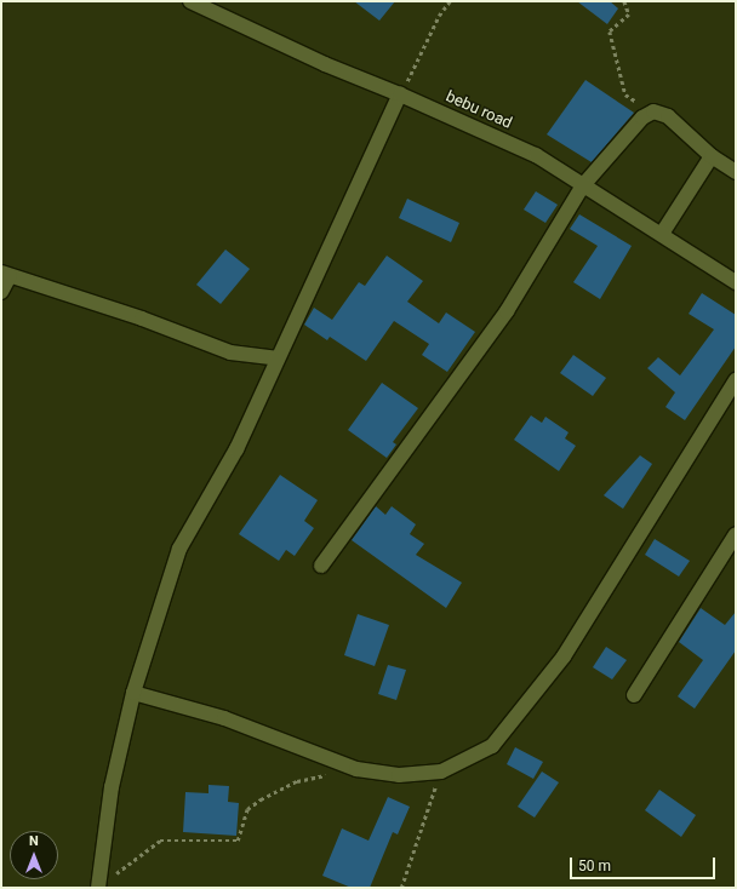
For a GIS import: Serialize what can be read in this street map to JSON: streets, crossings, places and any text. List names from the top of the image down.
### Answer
{
  "streets": {
    "street": ["bebu road"]
  },
  "scale_bar": "50 m",
  "north": "top"
}
